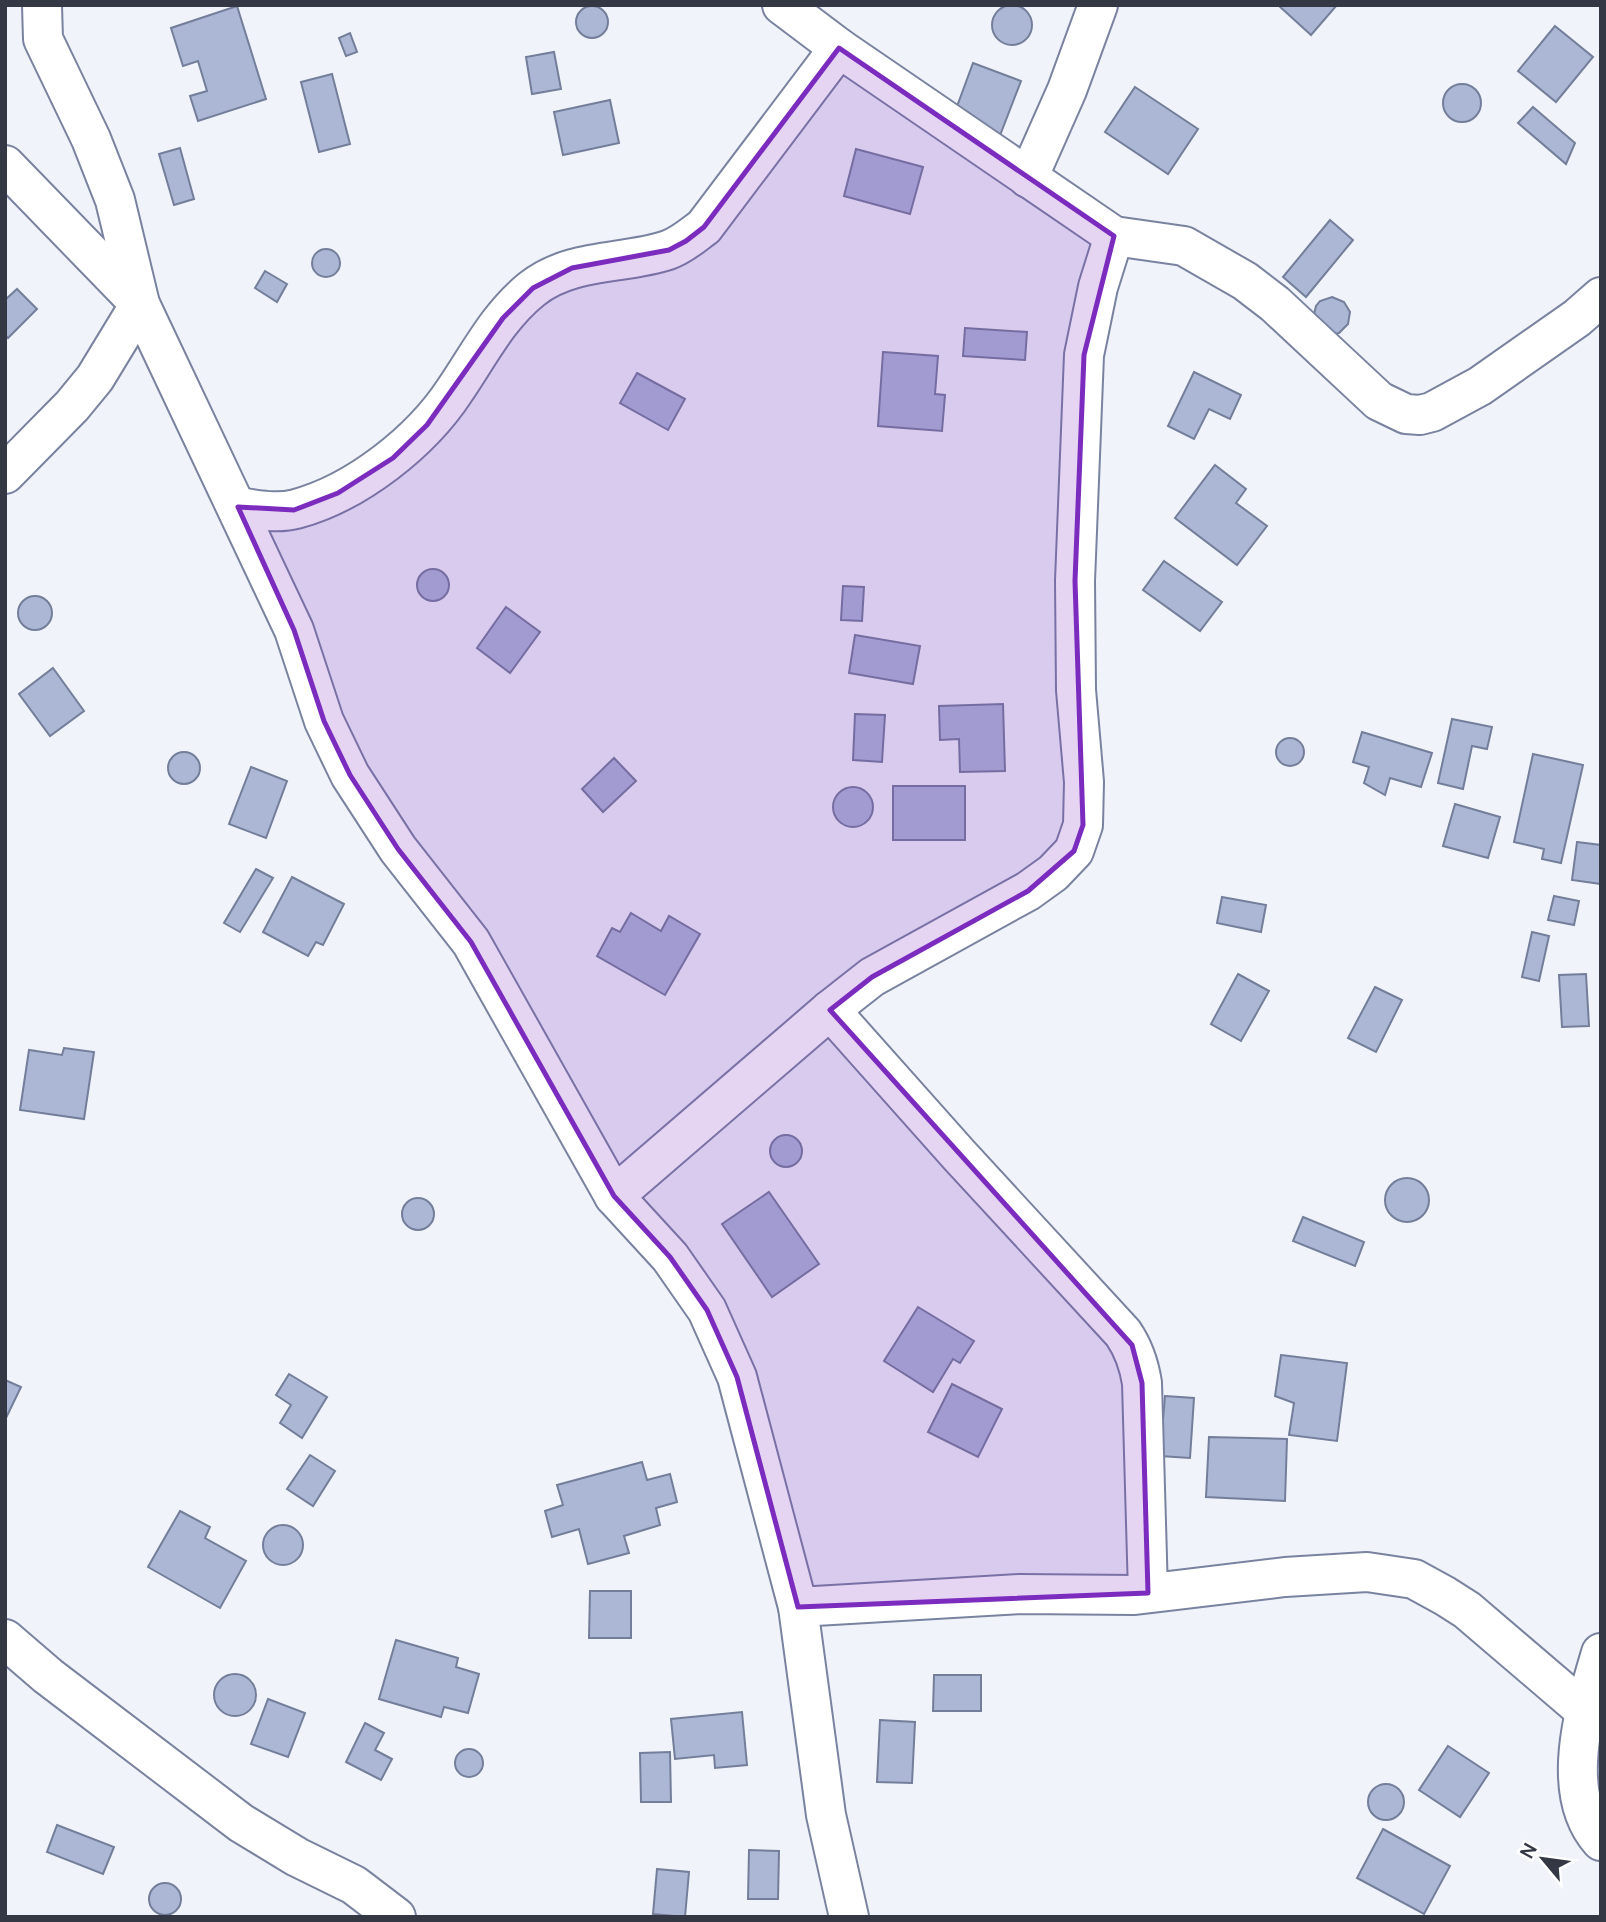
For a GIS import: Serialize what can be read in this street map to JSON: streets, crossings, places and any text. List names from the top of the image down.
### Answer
{
  "north": "top left"
}
